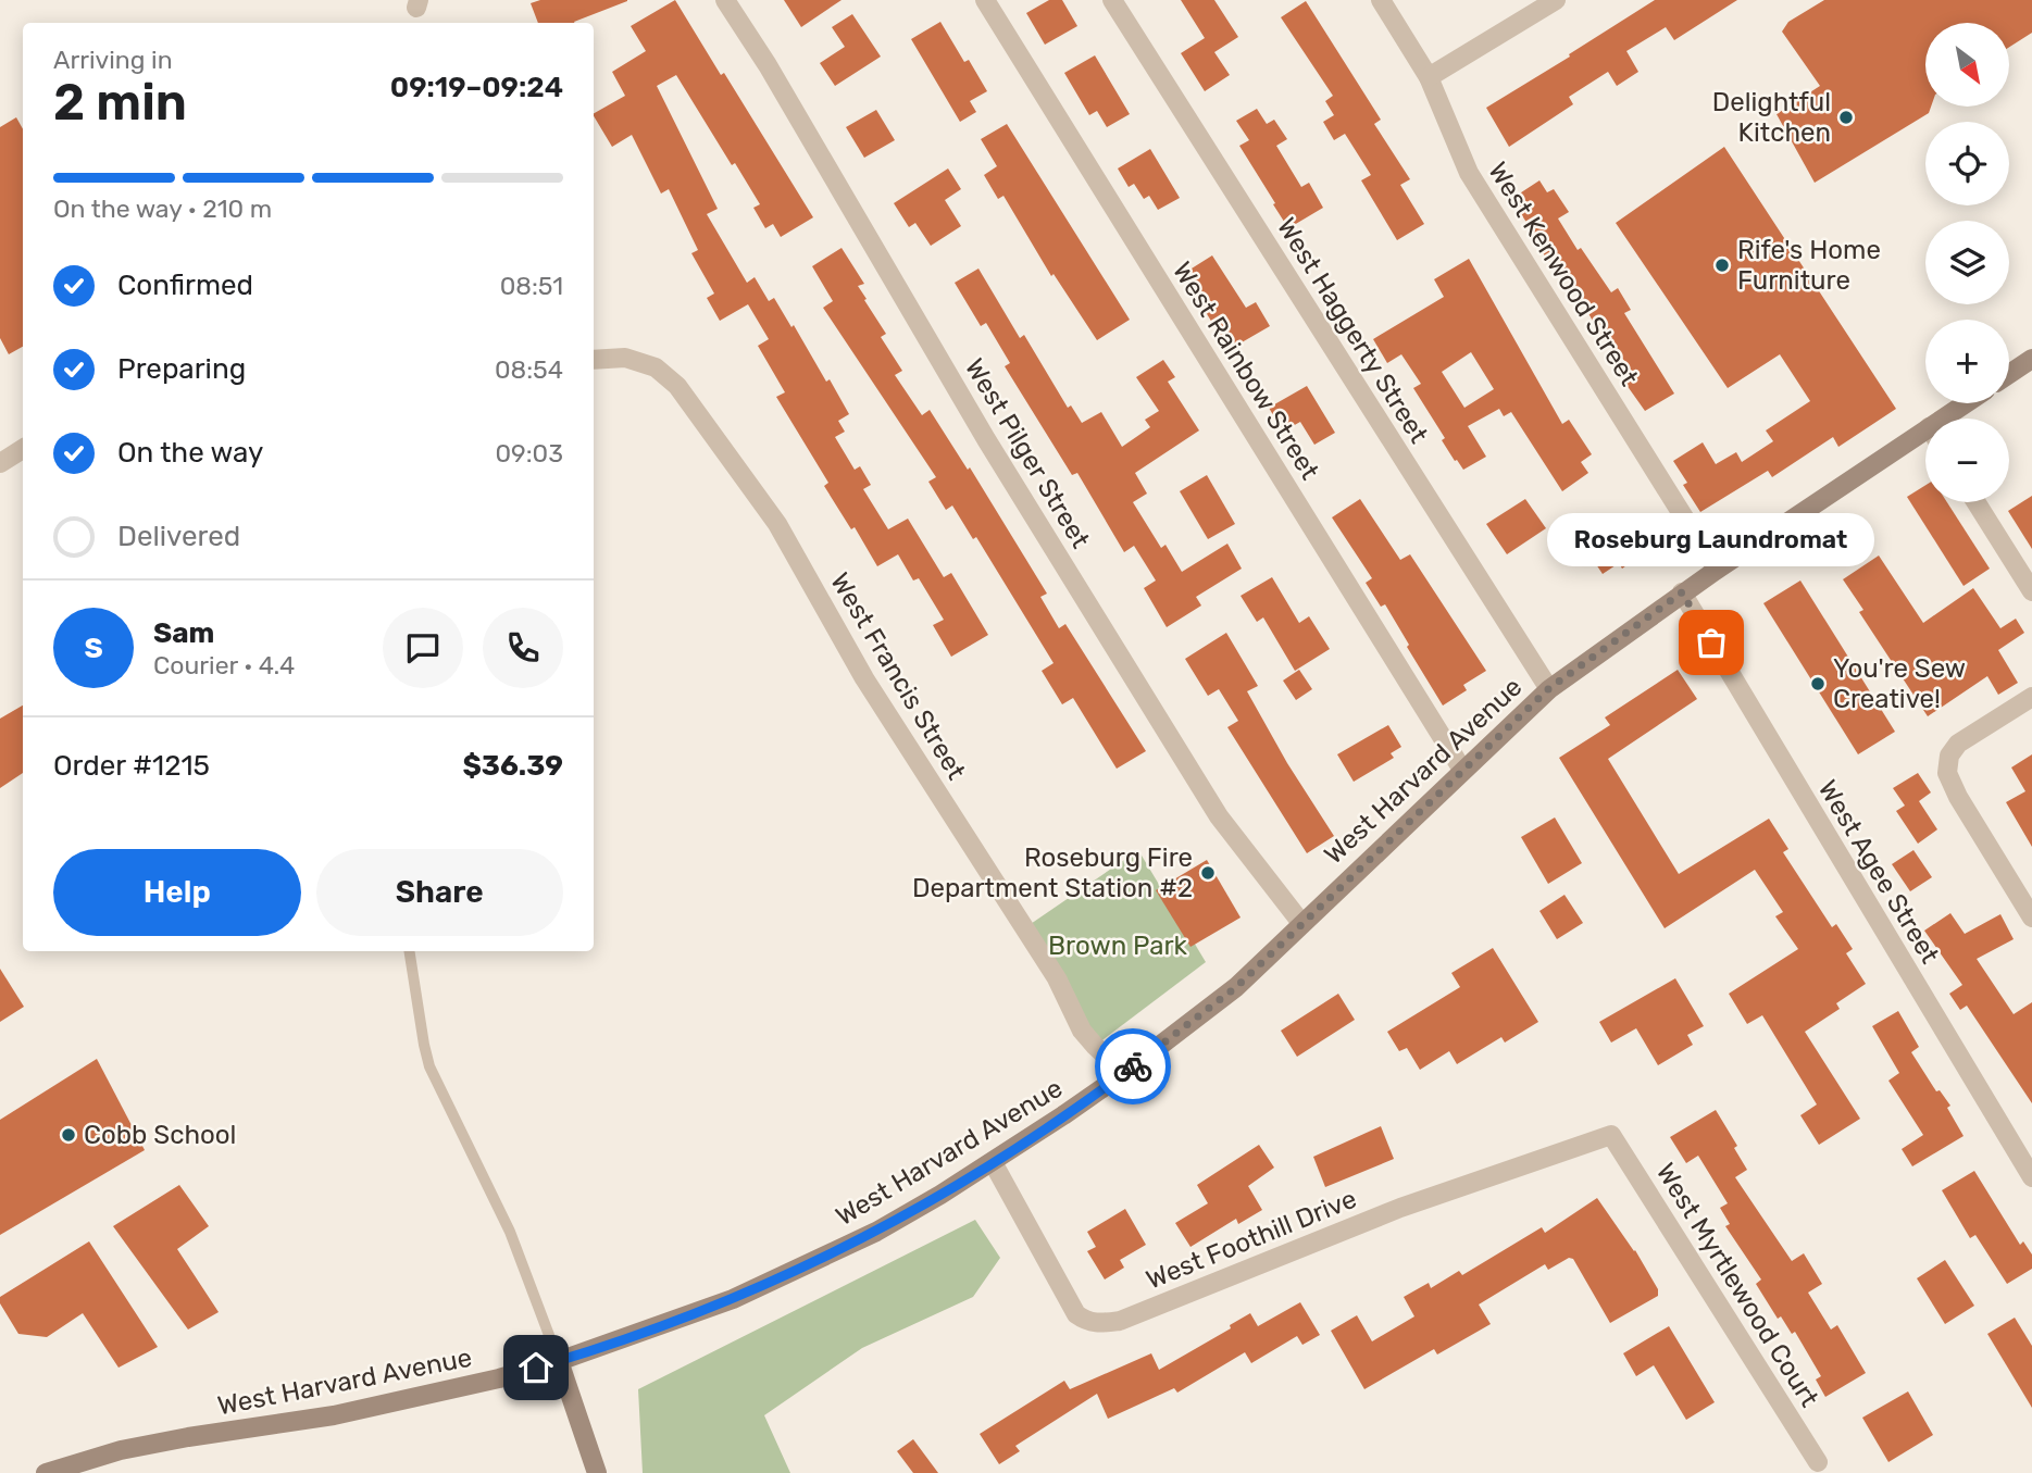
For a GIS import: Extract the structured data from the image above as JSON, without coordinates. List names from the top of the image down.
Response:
{
  "streets": {
    "main road": ["West Harvard Avenue"],
    "street": [
      "West Kenwood Street",
      "West Haggerty Street",
      "West Rainbow Street",
      "West Pilger Street",
      "West Francis Street",
      "West Agee Street",
      "West Foothill Drive",
      "West Myrtlewood Court"
    ]
  },
  "crossings": [
    ["West Kenwood Street", "West Harvard Avenue"],
    ["West Haggerty Street", "West Harvard Avenue"],
    ["West Rainbow Street", "West Harvard Avenue"],
    ["West Pilger Street", "West Harvard Avenue"],
    ["West Francis Street", "West Harvard Avenue"],
    ["West Harvard Avenue", "West Agee Street"],
    ["West Harvard Avenue", "West Foothill Drive"],
    ["West Foothill Drive", "West Myrtlewood Court"]
  ],
  "parks": ["Brown Park"],
  "places": [
    "Delightful Kitchen",
    "Rife's Home Furniture",
    "Roseburg Laundromat",
    "You're Sew Creative!",
    "Roseburg Fire Department Station #2",
    "Cobb School"
  ],
  "north": "bottom right",
  "page": {
    "map_buttons": ["+", "−"],
    "heading": ["2 min", "Arriving in", "09:19–09:24"],
    "panel": [
      "Sam",
      "Courier · 4.4",
      "Order #1215",
      "$36.39"
    ],
    "bar": "On the way · 210 m",
    "list": [
      ["Confirmed", "08:51"],
      ["Preparing", "08:54"],
      ["On the way", "09:03"],
      "Delivered"
    ],
    "bubble": "Roseburg Laundromat",
    "round": "S",
    "buttons": ["Help", "Share"]
  }
}
